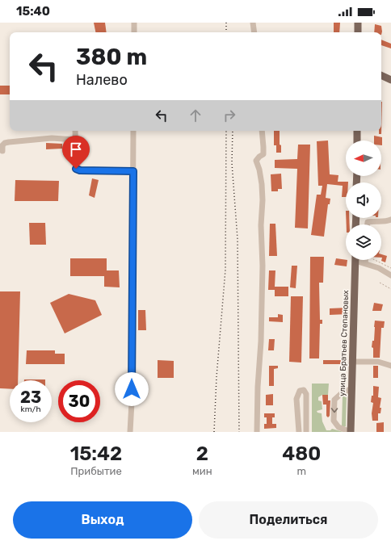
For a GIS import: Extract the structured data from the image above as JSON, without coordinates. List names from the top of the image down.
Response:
{
  "streets": {
    "main road": ["улица Братьев Степановых"]
  },
  "north": "left",
  "page": {
    "status": "15:40",
    "turn": ["380 m", "Налево"],
    "speed": "23 km/h",
    "limit": "30",
    "eta": [
      "15:42",
      "Прибытие",
      "2",
      "мин",
      "480",
      "m"
    ],
    "buttons": ["Выход", "Поделиться"]
  }
}
